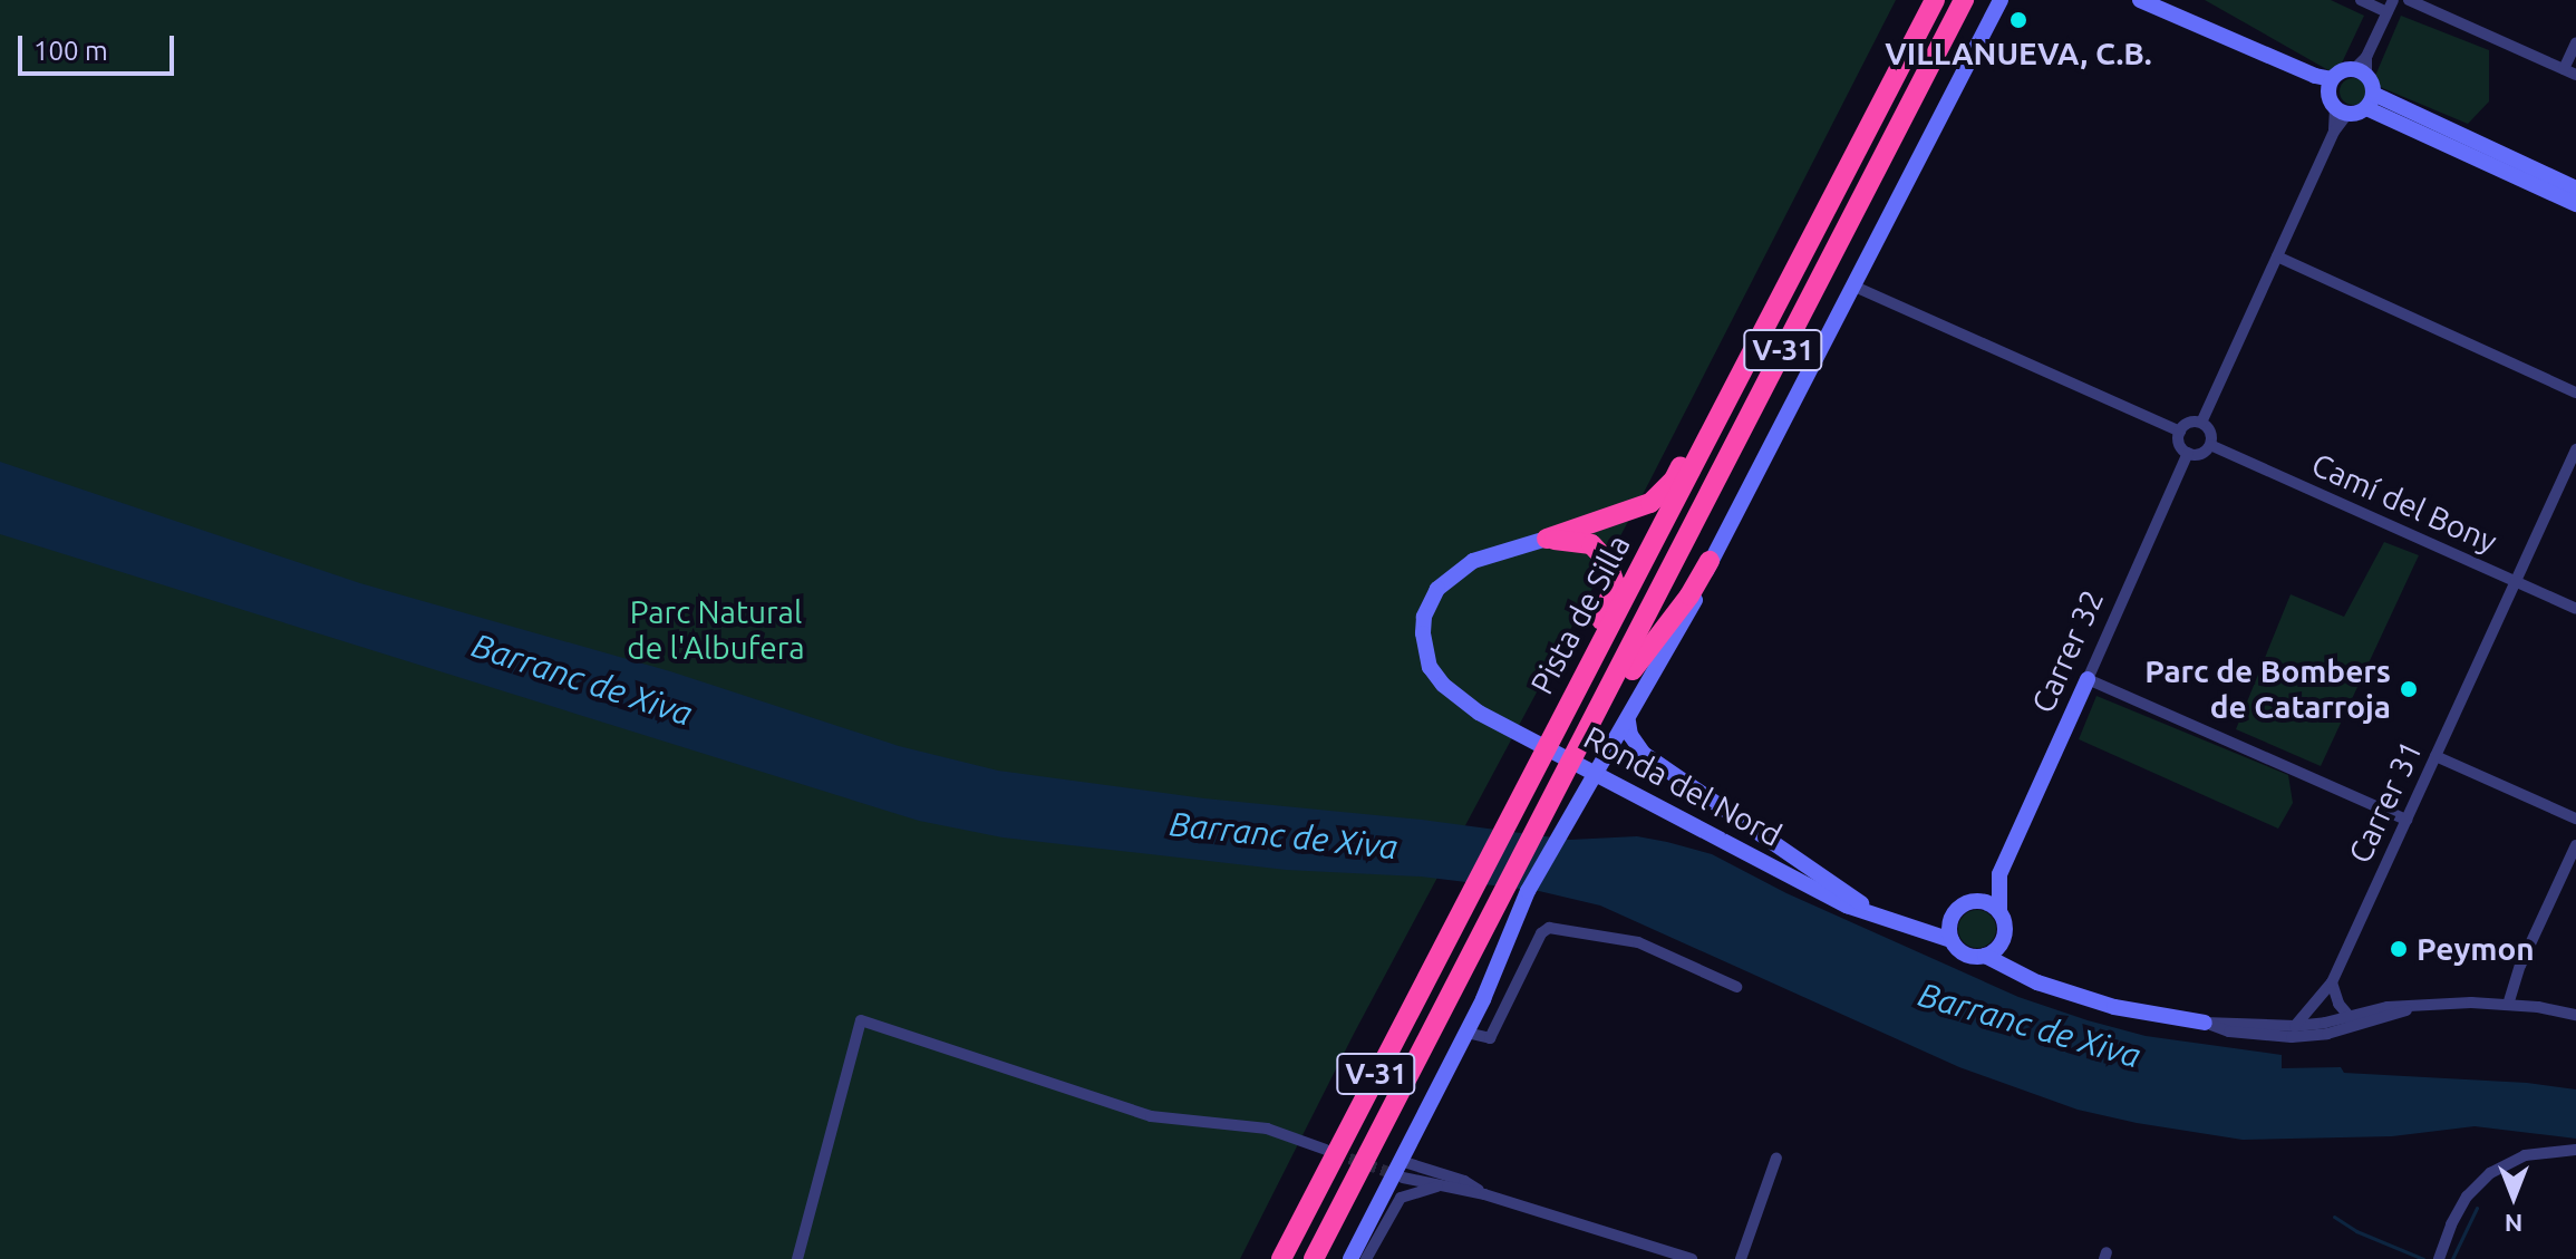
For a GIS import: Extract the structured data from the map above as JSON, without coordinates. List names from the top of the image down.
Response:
{
  "streets": {
    "highway": ["V-31", "Pista de Silla"],
    "street": [
      "Camí del Bony",
      "Carrer 32",
      "Ronda del Nord",
      "Carrer 31"
    ]
  },
  "crossings": [
    ["Camí del Bony", "Carrer 32"],
    ["Camí del Bony", "Carrer 31"],
    ["Carrer 32", "Ronda del Nord"]
  ],
  "water": ["Barranc de Xiva"],
  "parks": ["Parc Natural de l'Albufera"],
  "places": ["VILLANUEVA, C.B.", "Parc de Bombers de Catarroja", "Peymon"],
  "scale_bar": "100 m",
  "north": "bottom"
}
